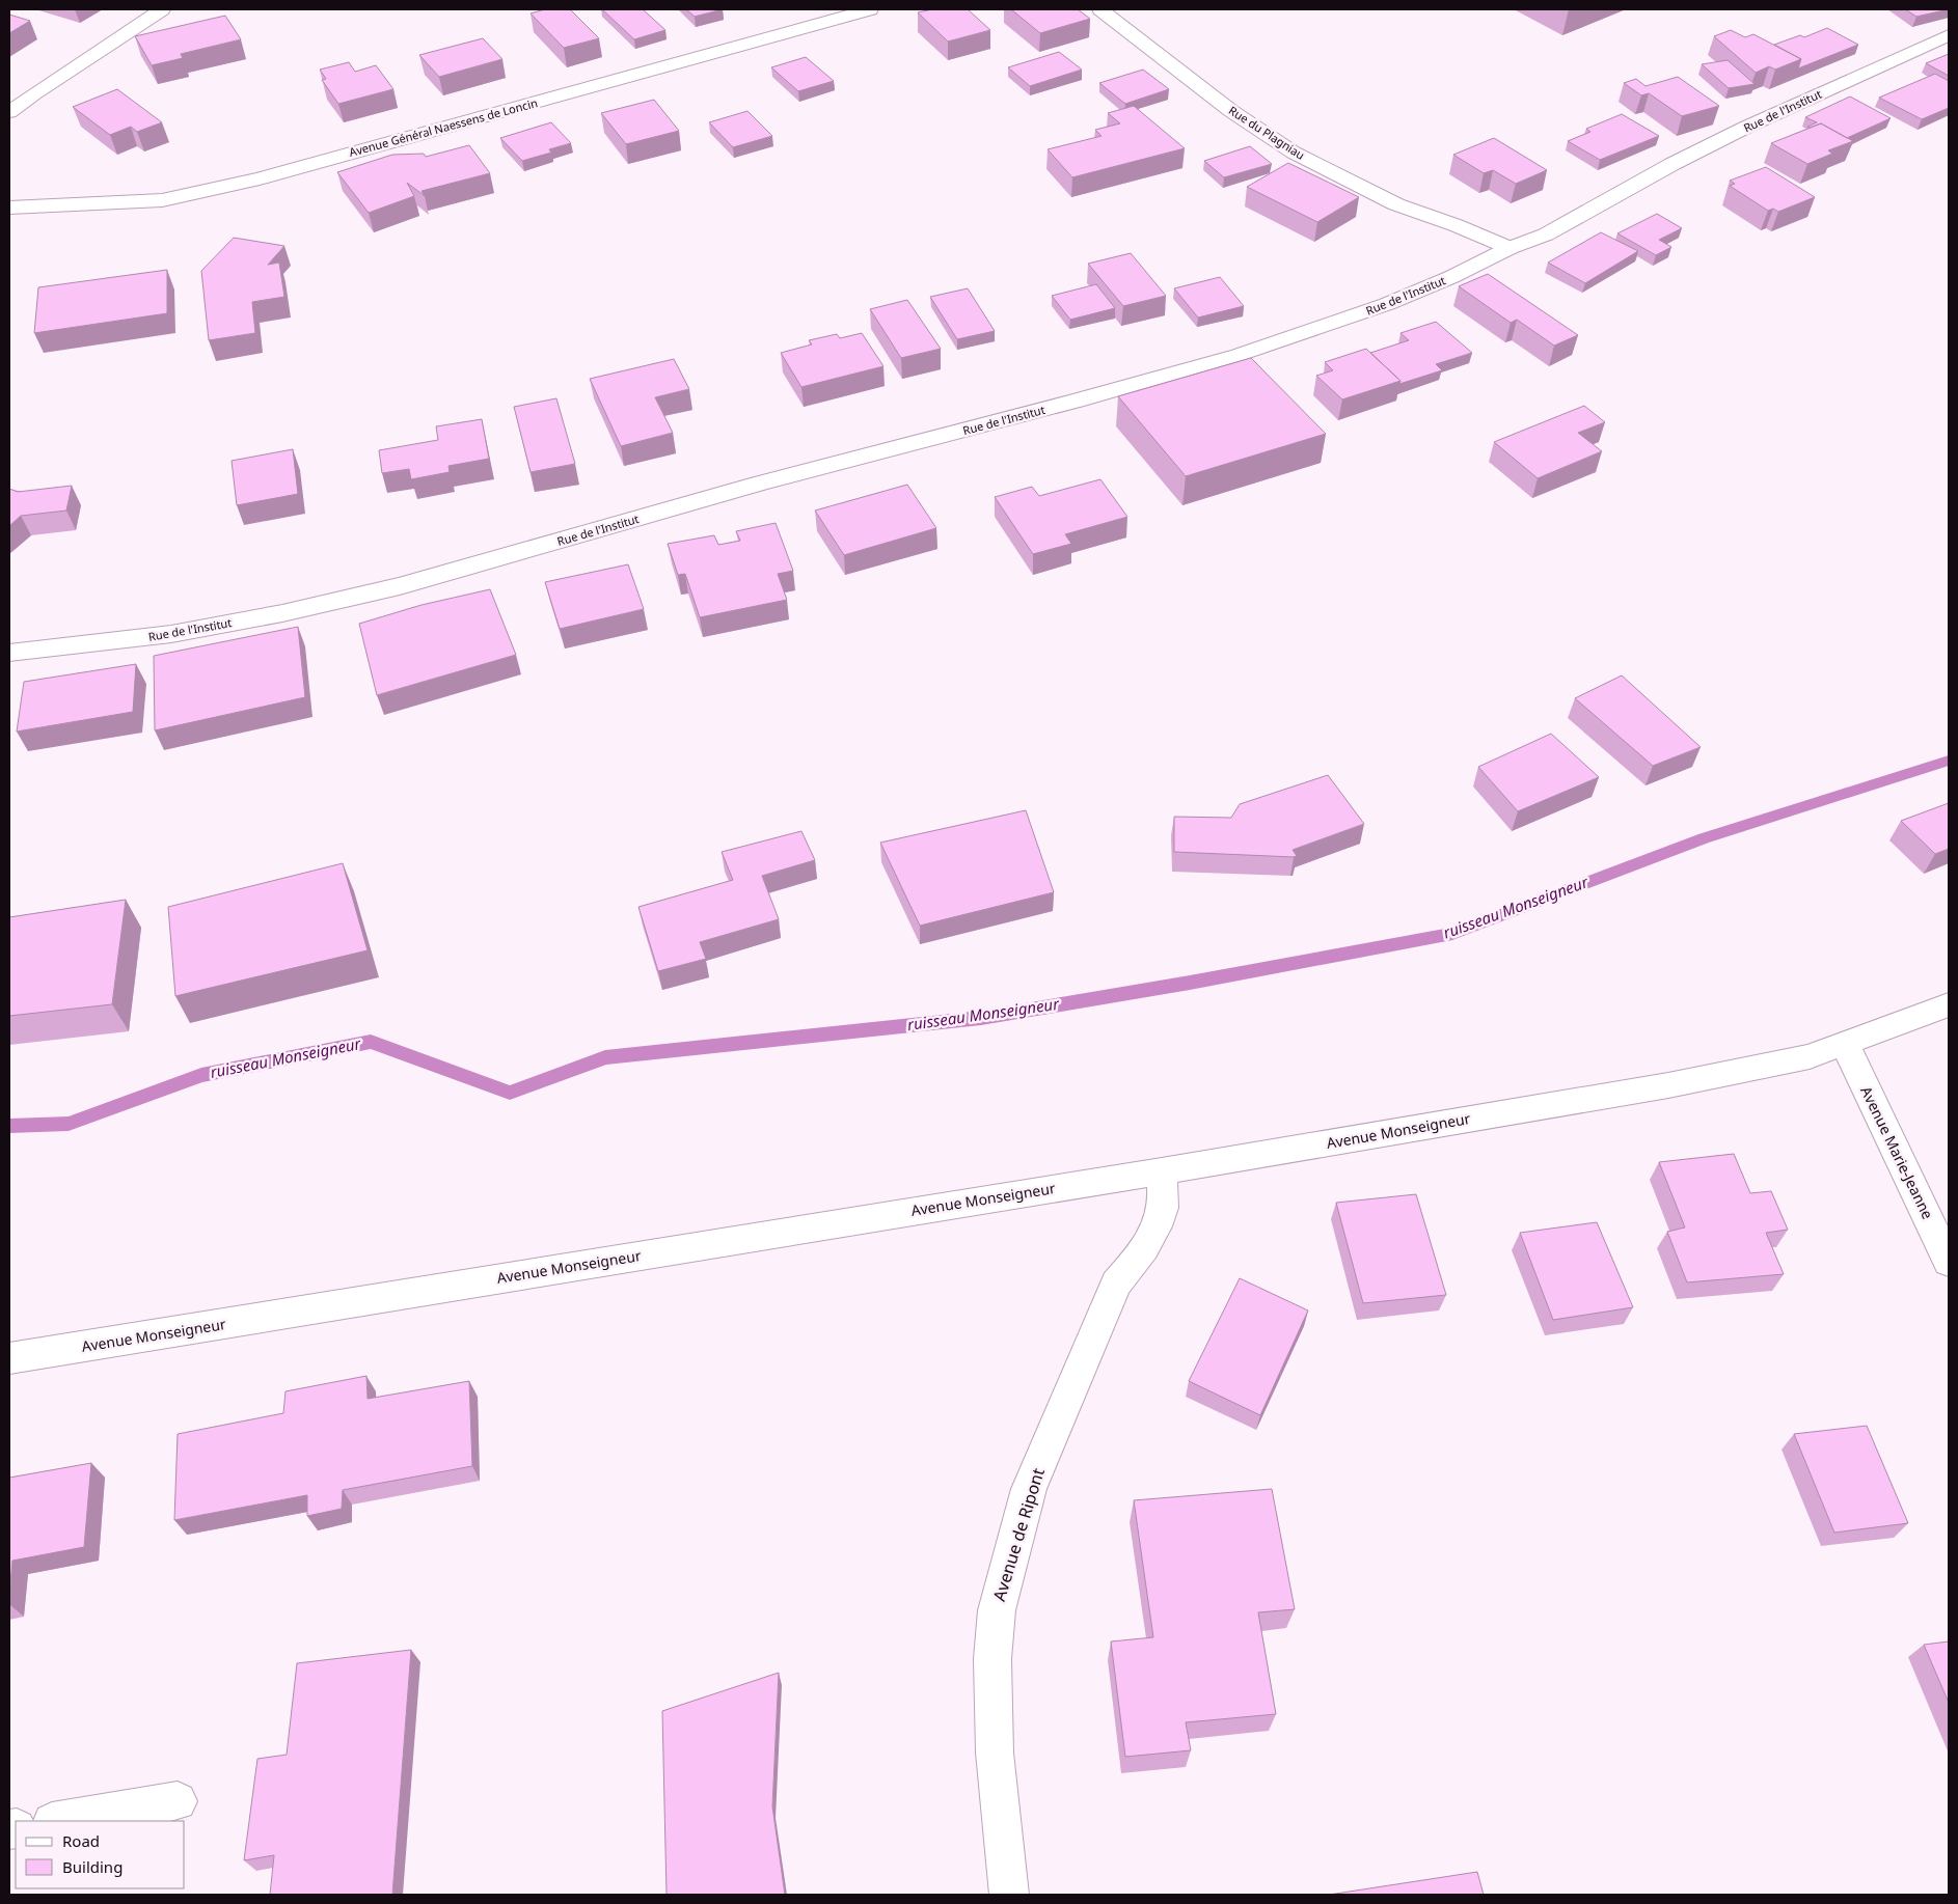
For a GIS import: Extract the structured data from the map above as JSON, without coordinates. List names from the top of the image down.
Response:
{
  "streets": {
    "street": [
      "Rue de l'Institut",
      "Avenue Général Naessens de Loncin",
      "Rue du Plagniau",
      "Avenue Monseigneur",
      "Avenue Marie-Jeanne",
      "Avenue de Ripont"
    ]
  },
  "crossings": [
    ["Rue de l'Institut", "Rue du Plagniau"],
    ["Avenue Monseigneur", "Avenue Marie-Jeanne"],
    ["Avenue Monseigneur", "Avenue de Ripont"]
  ],
  "water": ["ruisseau Monseigneur"],
  "legend": ["Road", "Building"]
}
